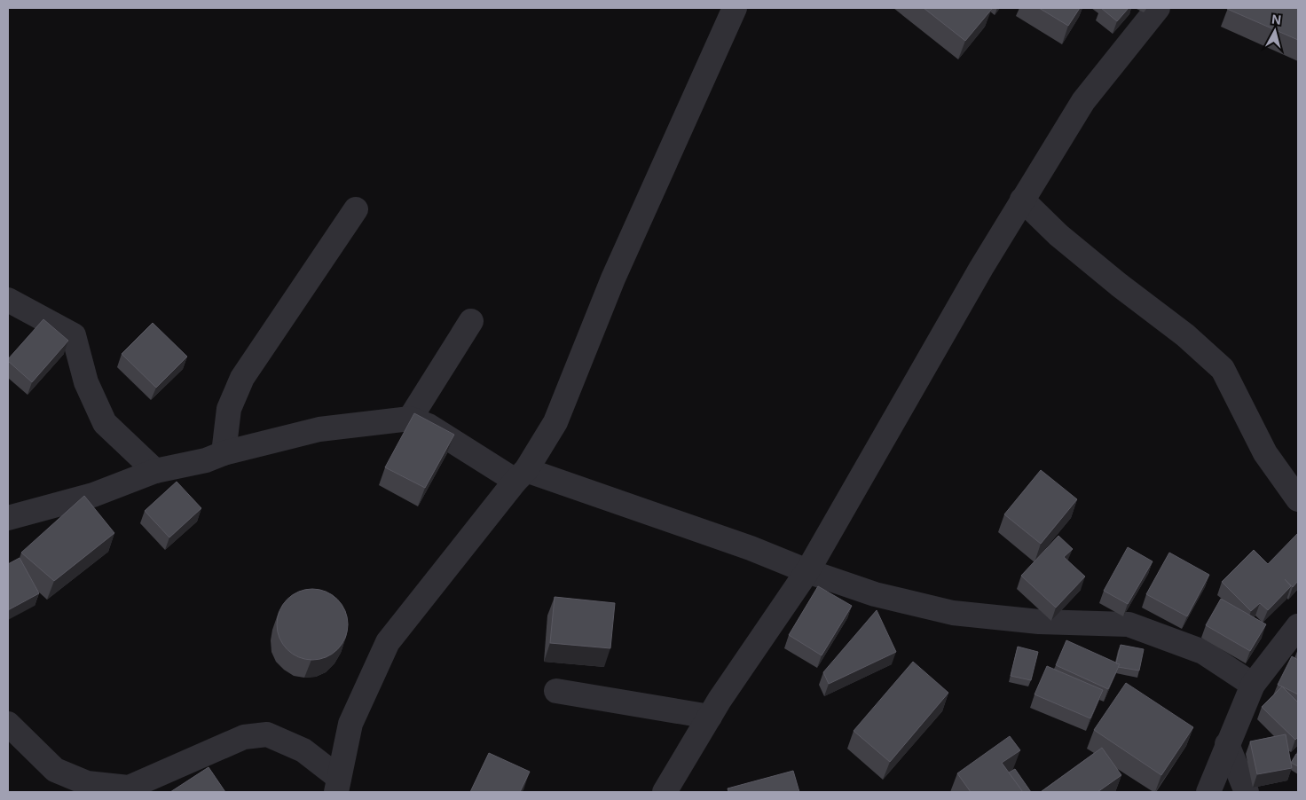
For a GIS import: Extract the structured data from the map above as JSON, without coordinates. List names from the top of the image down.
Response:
{
  "north": "top"
}
